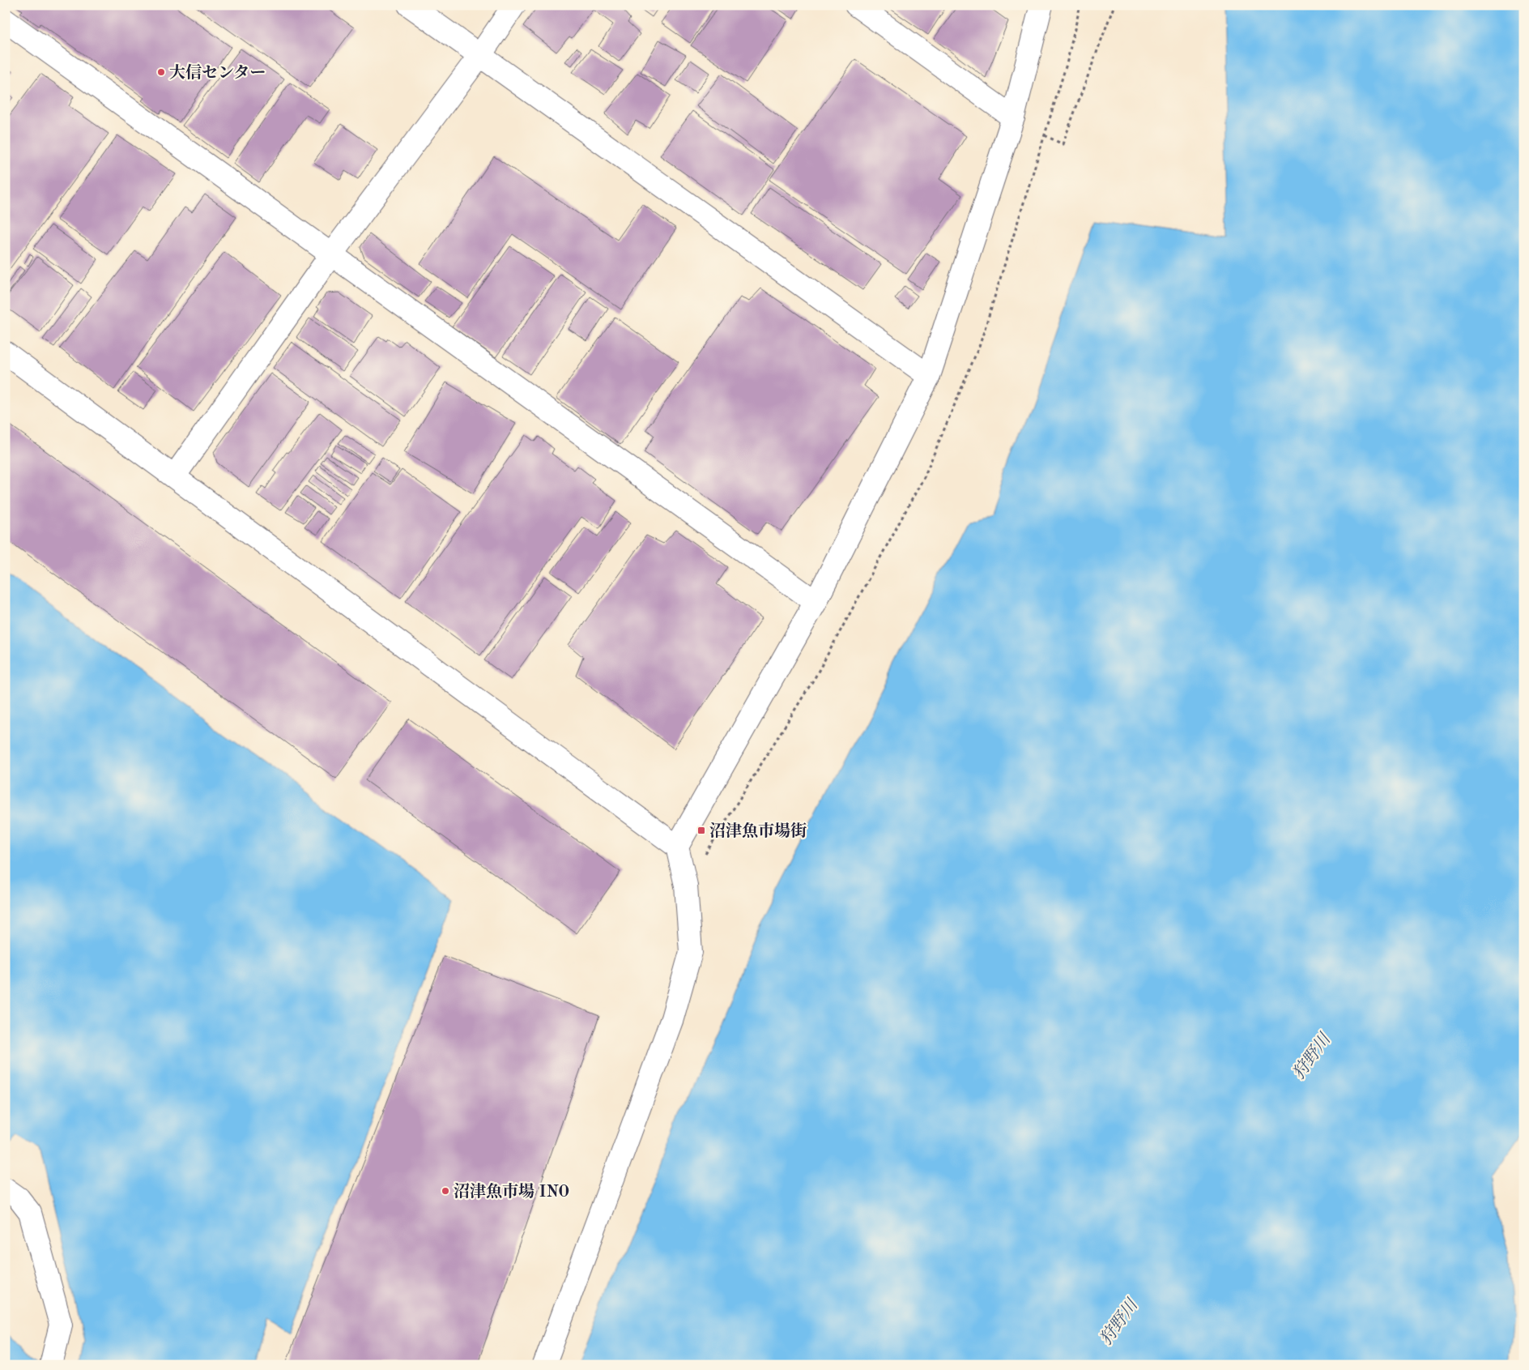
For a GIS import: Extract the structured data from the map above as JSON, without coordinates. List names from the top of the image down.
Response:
{
  "water": ["狩野川"],
  "places": {
    "other": ["大信センター", "沼津魚市場 INO"],
    "transit": ["沼津魚市場街"]
  }
}
